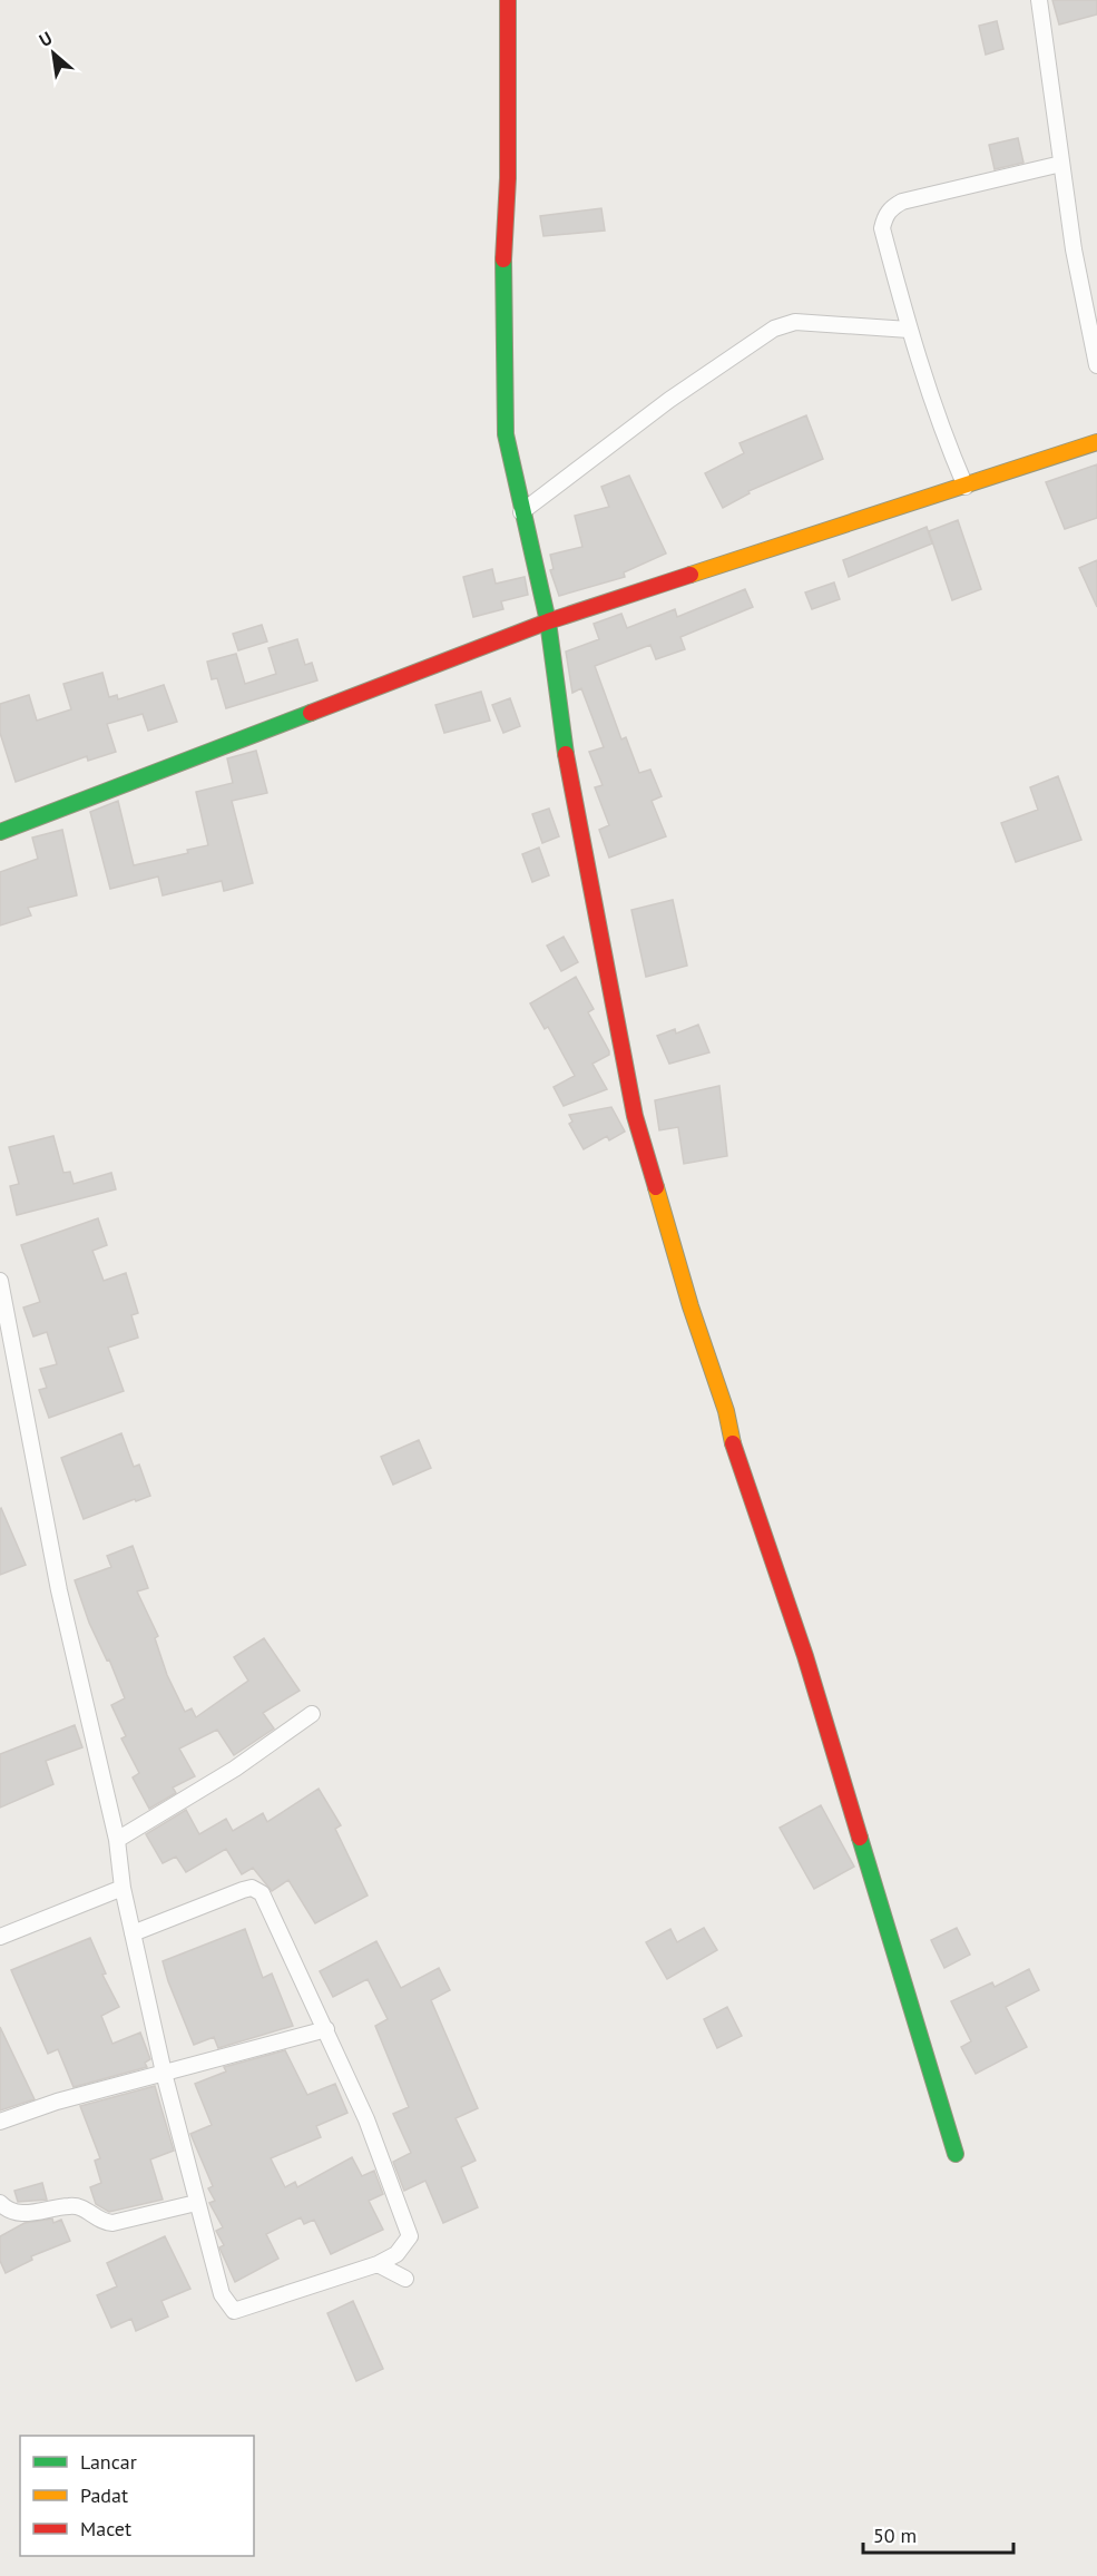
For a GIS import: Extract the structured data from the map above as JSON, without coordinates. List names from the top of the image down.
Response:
{
  "legend": ["Lancar", "Padat", "Macet"],
  "scale_bar": "50 m",
  "north": "top left"
}
